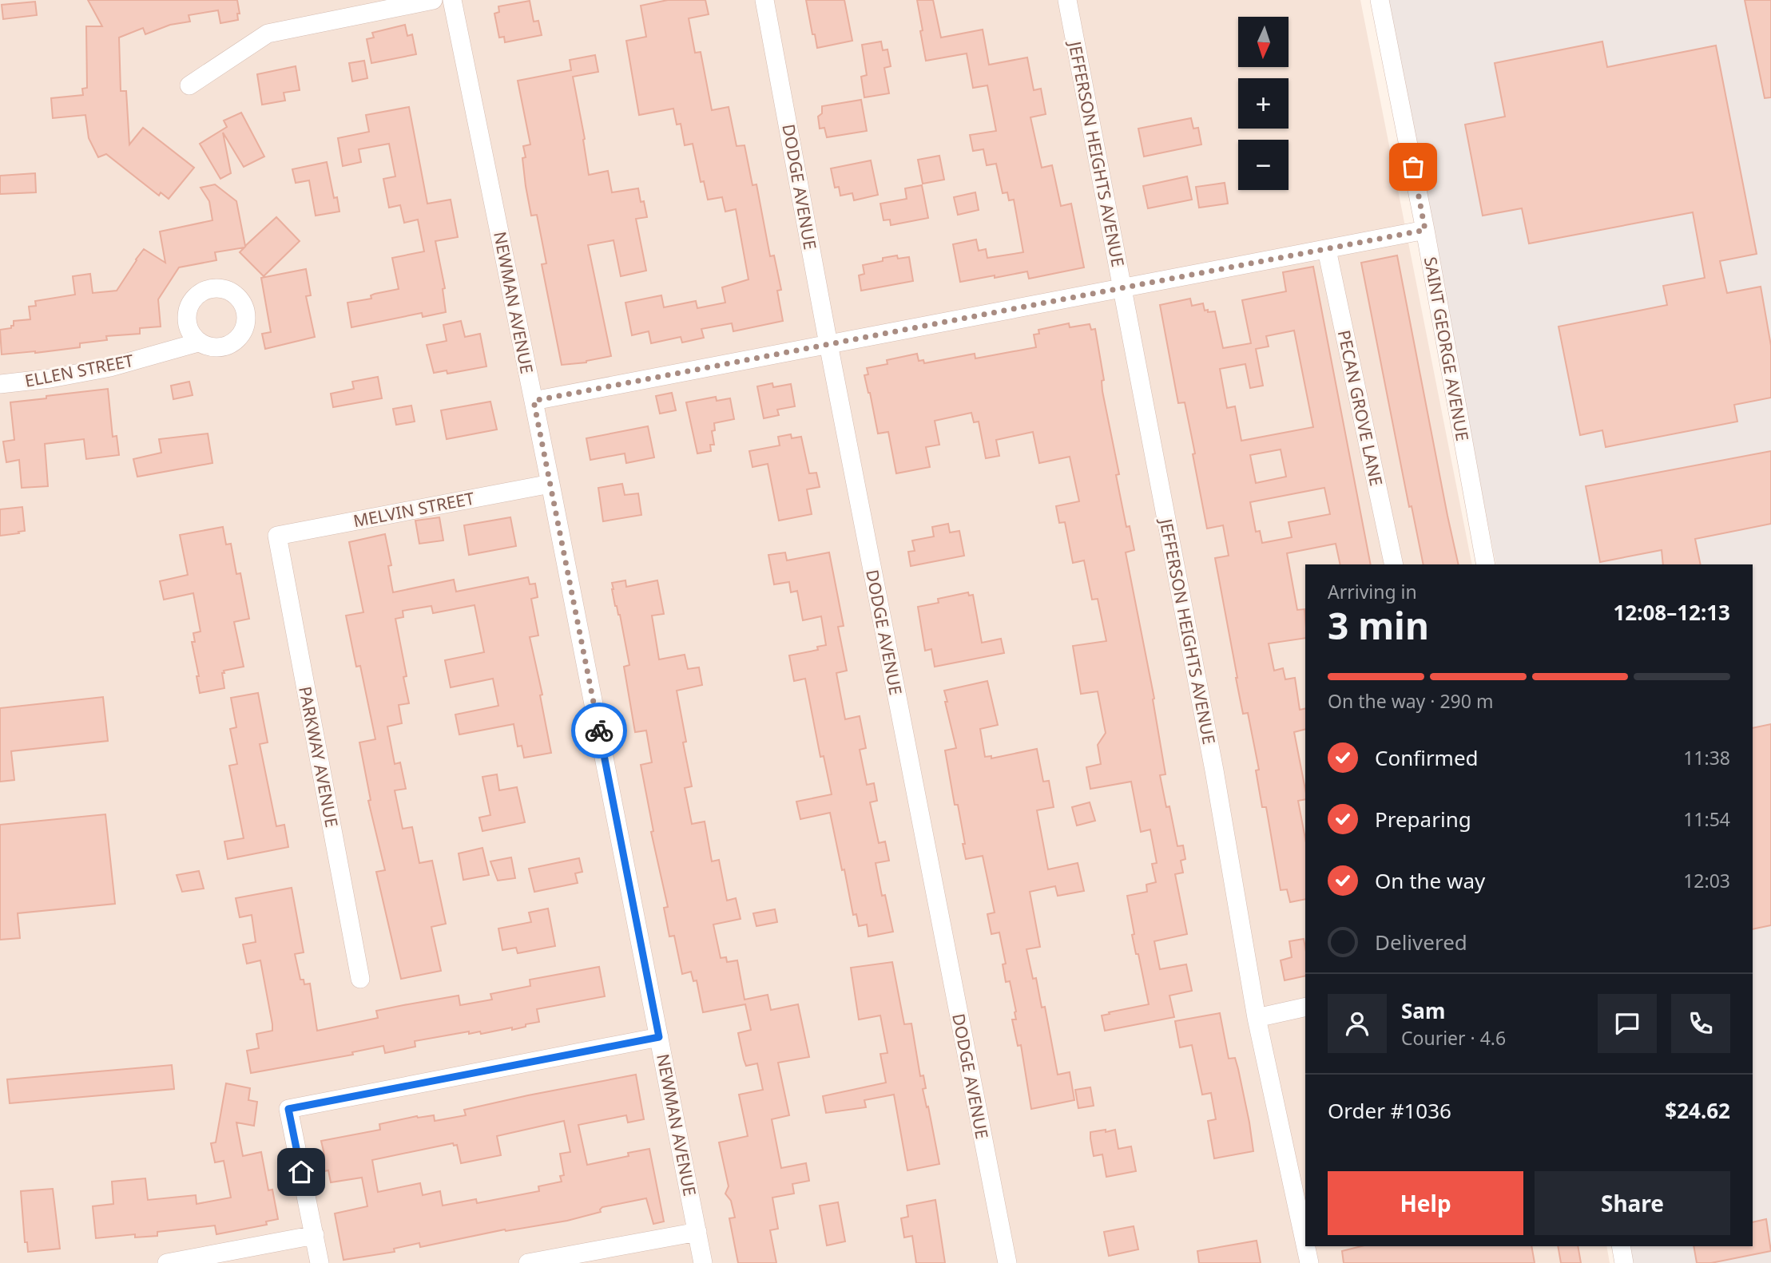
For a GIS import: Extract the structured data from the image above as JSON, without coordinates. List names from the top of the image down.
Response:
{
  "streets": {
    "street": [
      "JEFFERSON HEIGHTS AVENUE",
      "DODGE AVENUE",
      "NEWMAN AVENUE",
      "SAINT GEORGE AVENUE",
      "ELLEN STREET",
      "PECAN GROVE LANE",
      "MELVIN STREET",
      "PARKWAY AVENUE"
    ]
  },
  "crossings": [
    ["NEWMAN AVENUE", "MELVIN STREET"],
    ["MELVIN STREET", "PARKWAY AVENUE"]
  ],
  "north": "bottom",
  "page": {
    "map_buttons": ["+", "−"],
    "heading": ["3 min", "Arriving in", "12:08–12:13"],
    "panel": [
      "Sam",
      "Courier · 4.6",
      "Order #1036",
      "$24.62"
    ],
    "bar": "On the way · 290 m",
    "list": [
      ["Confirmed", "11:38"],
      ["Preparing", "11:54"],
      ["On the way", "12:03"],
      "Delivered"
    ],
    "buttons": ["Help", "Share"]
  }
}
